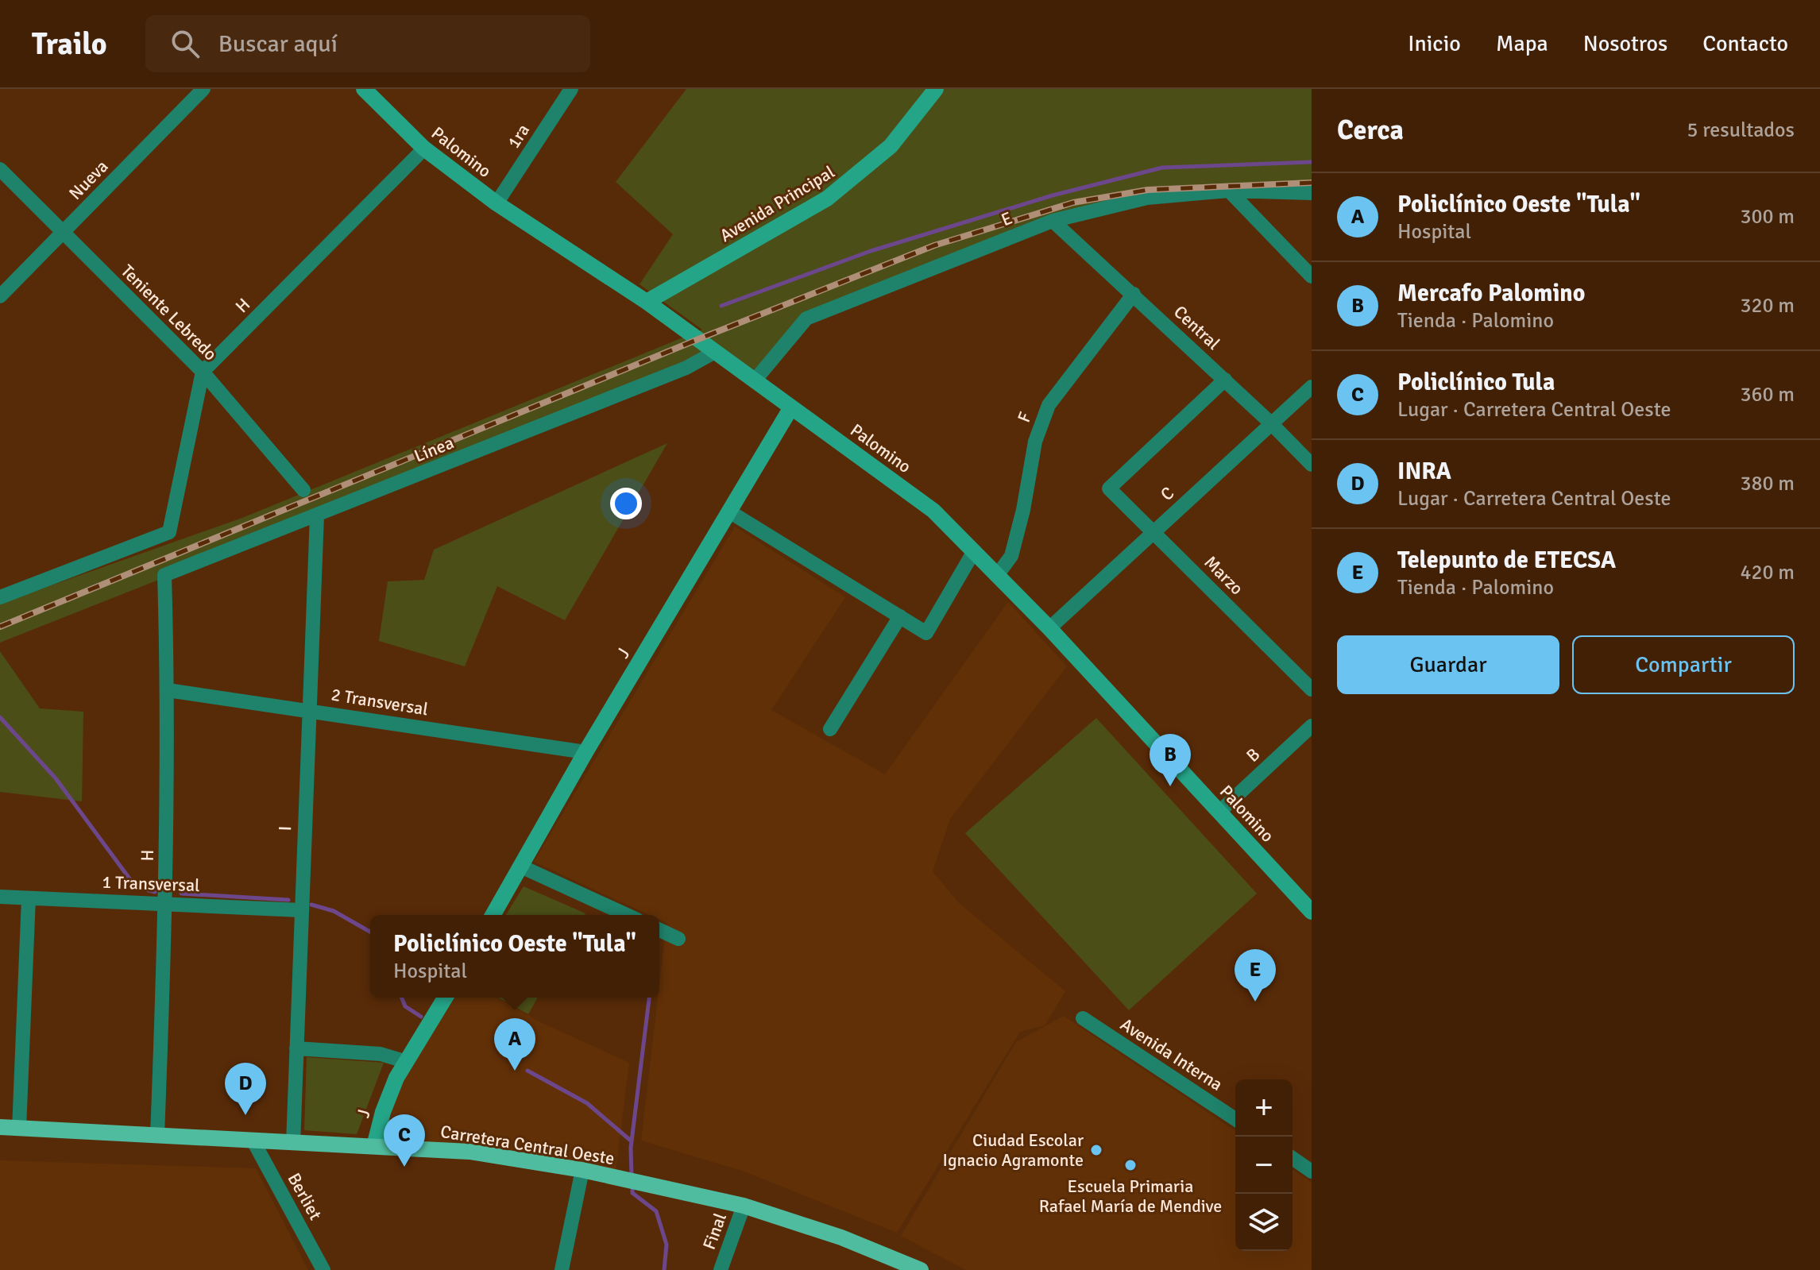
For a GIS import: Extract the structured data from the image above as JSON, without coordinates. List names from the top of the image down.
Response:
{
  "streets": {
    "main road": [
      "Palomino",
      "Avenida Principal",
      "J",
      "Carretera Central Oeste"
    ],
    "street": [
      "1ra",
      "Nueva",
      "E",
      "H",
      "Teniente Lebredo",
      "Central",
      "F",
      "Línea",
      "C",
      "Marzo",
      "2 Transversal",
      "B",
      "I",
      "1 Transversal",
      "Avenida Interna",
      "Berliet",
      "Final"
    ]
  },
  "crossings": [
    ["1ra", "Palomino"],
    ["Palomino", "Avenida Principal"],
    ["Palomino", "E"],
    ["Palomino", "H"],
    ["Palomino", "F"],
    ["Palomino", "Línea"],
    ["Palomino", "C"],
    ["Palomino", "J"],
    ["Palomino", "B"],
    ["Nueva", "Teniente Lebredo"],
    ["E", "Central"],
    ["H", "Teniente Lebredo"],
    ["H", "Línea"],
    ["H", "2 Transversal"],
    ["H", "1 Transversal"],
    ["H", "Carretera Central Oeste"],
    ["Central", "F"],
    ["Central", "C"],
    ["Central", "Marzo"],
    ["Línea", "I"],
    ["C", "Marzo"],
    ["J", "2 Transversal"],
    ["J", "Carretera Central Oeste"],
    ["2 Transversal", "I"],
    ["I", "1 Transversal"],
    ["I", "Carretera Central Oeste"],
    ["Carretera Central Oeste", "Berliet"],
    ["Carretera Central Oeste", "Final"]
  ],
  "places": ["Ciudad Escolar Ignacio Agramonte", "Escuela Primaria Rafael María de Mendive"],
  "page": {
    "header": "Trailo",
    "search": "Buscar aquí",
    "nav": [
      "Inicio",
      "Mapa",
      "Nosotros",
      "Contacto"
    ],
    "heading": ["Cerca", "5 resultados"],
    "list": [
      {
        "mark": "A",
        "name": "Policlínico Oeste \"Tula\"",
        "note": "Hospital",
        "value": "300 m"
      },
      {
        "mark": "B",
        "name": "Mercafo Palomino",
        "note": "Tienda · Palomino",
        "value": "320 m"
      },
      {
        "mark": "C",
        "name": "Policlínico Tula",
        "note": "Lugar · Carretera Central Oeste",
        "value": "360 m"
      },
      {
        "mark": "D",
        "name": "INRA",
        "note": "Lugar · Carretera Central Oeste",
        "value": "380 m"
      },
      {
        "mark": "E",
        "name": "Telepunto de ETECSA",
        "note": "Tienda · Palomino",
        "value": "420 m"
      }
    ],
    "buttons": ["Guardar", "Compartir"],
    "pins": [
      "B",
      "E",
      "A",
      "D",
      "C"
    ],
    "popup": ["Policlínico Oeste \"Tula\"", "Hospital"],
    "map_buttons": ["+", "−"]
  }
}
